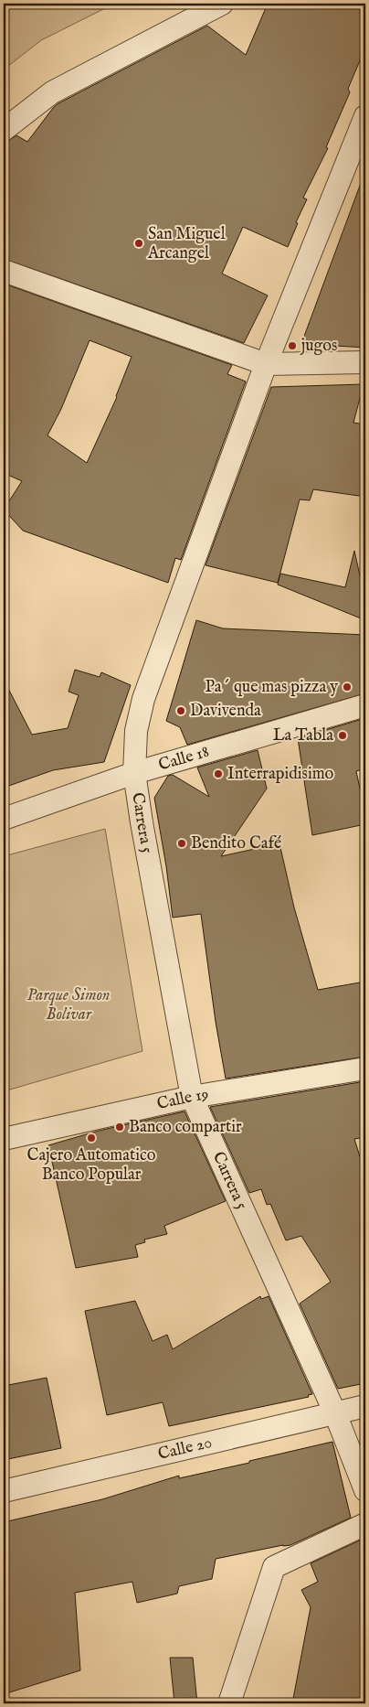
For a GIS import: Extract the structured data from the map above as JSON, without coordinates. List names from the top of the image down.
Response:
{
  "streets": {
    "street": [
      "Calle 18",
      "Carrera 5",
      "Calle 19",
      "Calle 20"
    ]
  },
  "crossings": [
    ["Calle 18", "Carrera 5"],
    ["Carrera 5", "Calle 19"],
    ["Carrera 5", "Calle 20"]
  ],
  "parks": ["Parque Simon Bolivar"],
  "places": [
    "San Miguel Arcangel",
    "jugos",
    "Pa´ que mas pizza y",
    "Davivenda",
    "La Tabla",
    "Interrapidisimo",
    "Bendito Café",
    "Banco compartir",
    "Cajero Automatico Banco Popular"
  ]
}
